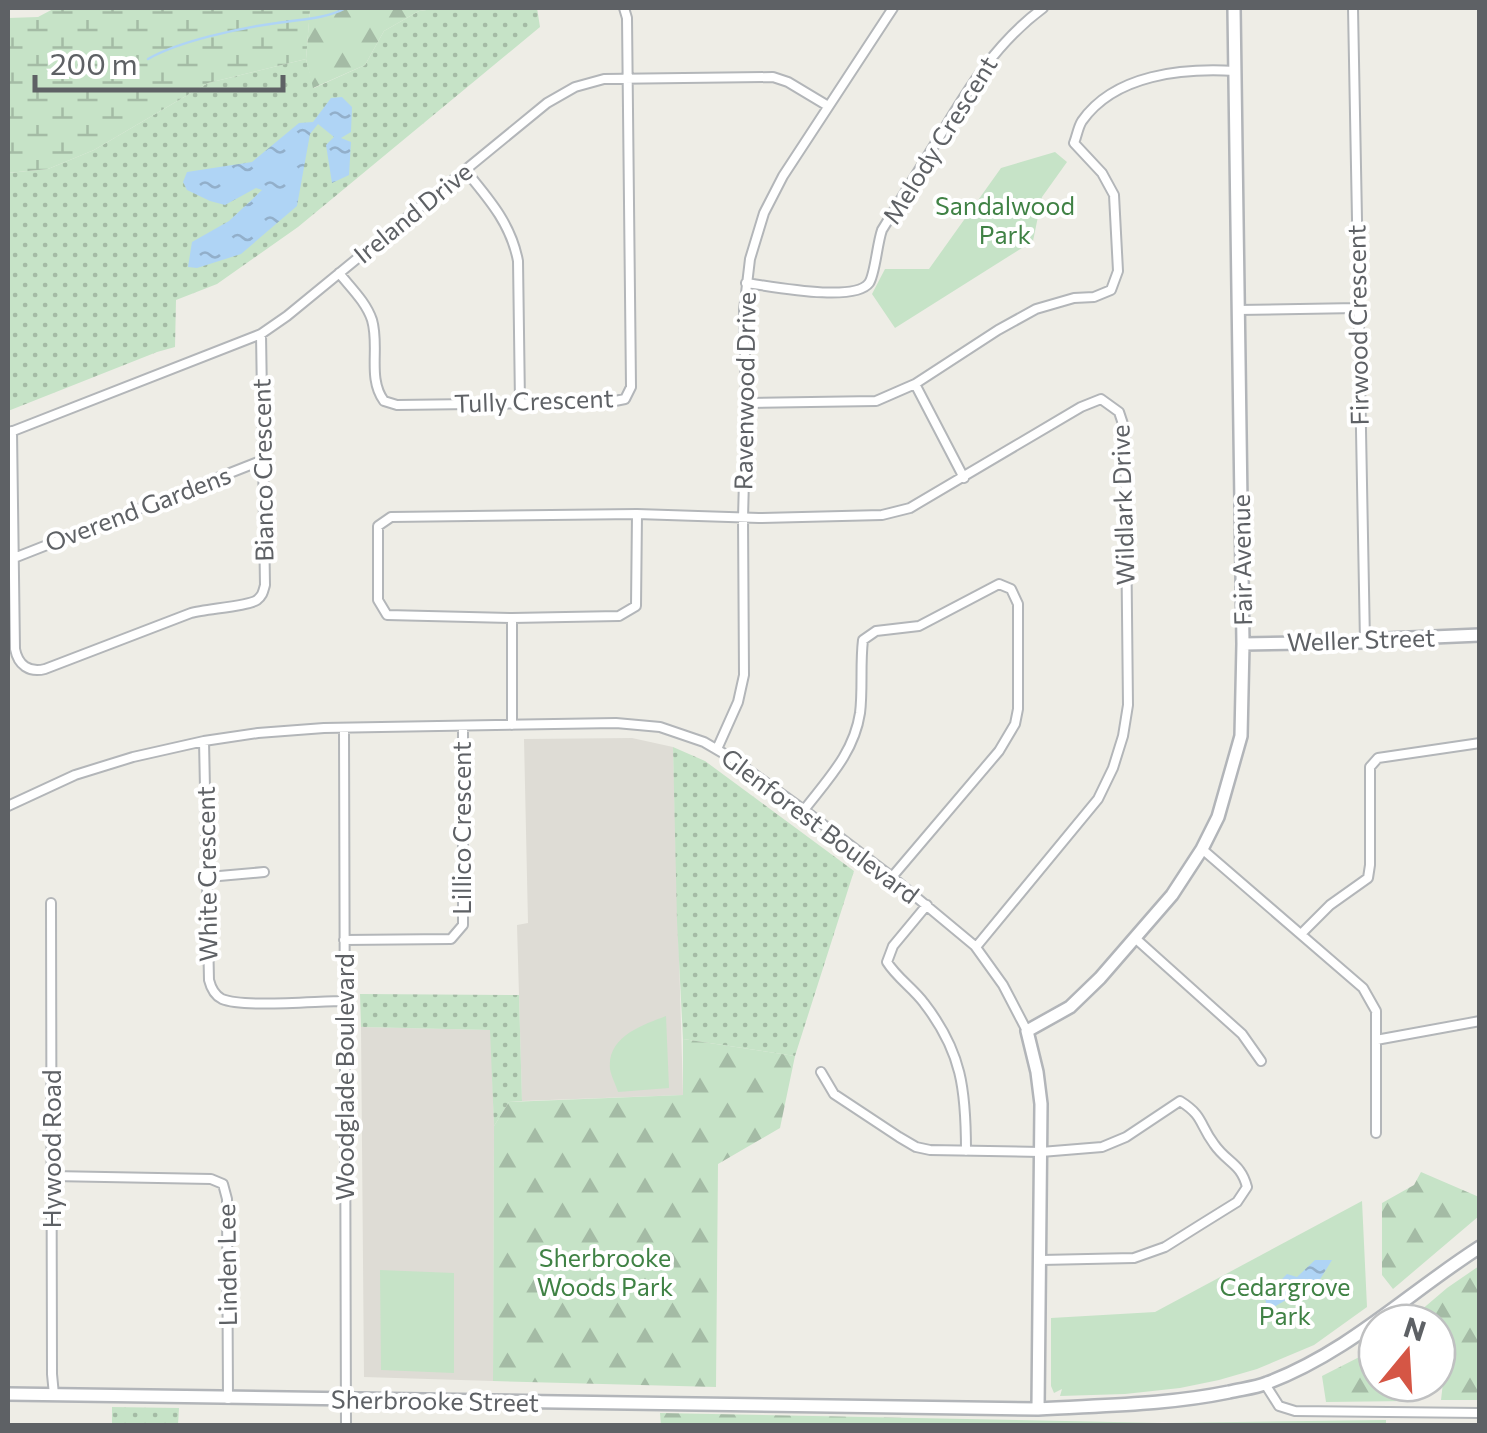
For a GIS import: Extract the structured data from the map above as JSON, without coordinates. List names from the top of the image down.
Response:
{
  "streets": {
    "street": [
      "Melody Crescent",
      "Ireland Drive",
      "Firwood Crescent",
      "Ravenwood Drive",
      "Tully Crescent",
      "Bianco Crescent",
      "Wildlark Drive",
      "Overend Gardens",
      "Fair Avenue",
      "Weller Street",
      "Glenforest Boulevard",
      "Lillico Crescent",
      "White Crescent",
      "Woodglade Boulevard",
      "Hywood Road",
      "Linden Lee",
      "Sherbrooke Street"
    ]
  },
  "crossings": [
    ["Melody Crescent", "Ravenwood Drive"],
    ["Ireland Drive", "Ravenwood Drive"],
    ["Ireland Drive", "Tully Crescent"],
    ["Ireland Drive", "Bianco Crescent"],
    ["Firwood Crescent", "Weller Street"],
    ["Ravenwood Drive", "Wildlark Drive"],
    ["Ravenwood Drive", "Glenforest Boulevard"],
    ["Bianco Crescent", "Overend Gardens"],
    ["Wildlark Drive", "Glenforest Boulevard"],
    ["Fair Avenue", "Weller Street"],
    ["Fair Avenue", "Glenforest Boulevard"],
    ["Glenforest Boulevard", "Lillico Crescent"],
    ["Glenforest Boulevard", "White Crescent"],
    ["Glenforest Boulevard", "Woodglade Boulevard"],
    ["Glenforest Boulevard", "Sherbrooke Street"],
    ["Lillico Crescent", "Woodglade Boulevard"],
    ["White Crescent", "Woodglade Boulevard"],
    ["Woodglade Boulevard", "Sherbrooke Street"],
    ["Hywood Road", "Linden Lee"],
    ["Hywood Road", "Sherbrooke Street"],
    ["Linden Lee", "Sherbrooke Street"]
  ],
  "parks": ["Sandalwood Park", "Sherbrooke Woods Park", "Cedargrove Park"],
  "scale_bar": "200 m",
  "north": "top"
}
